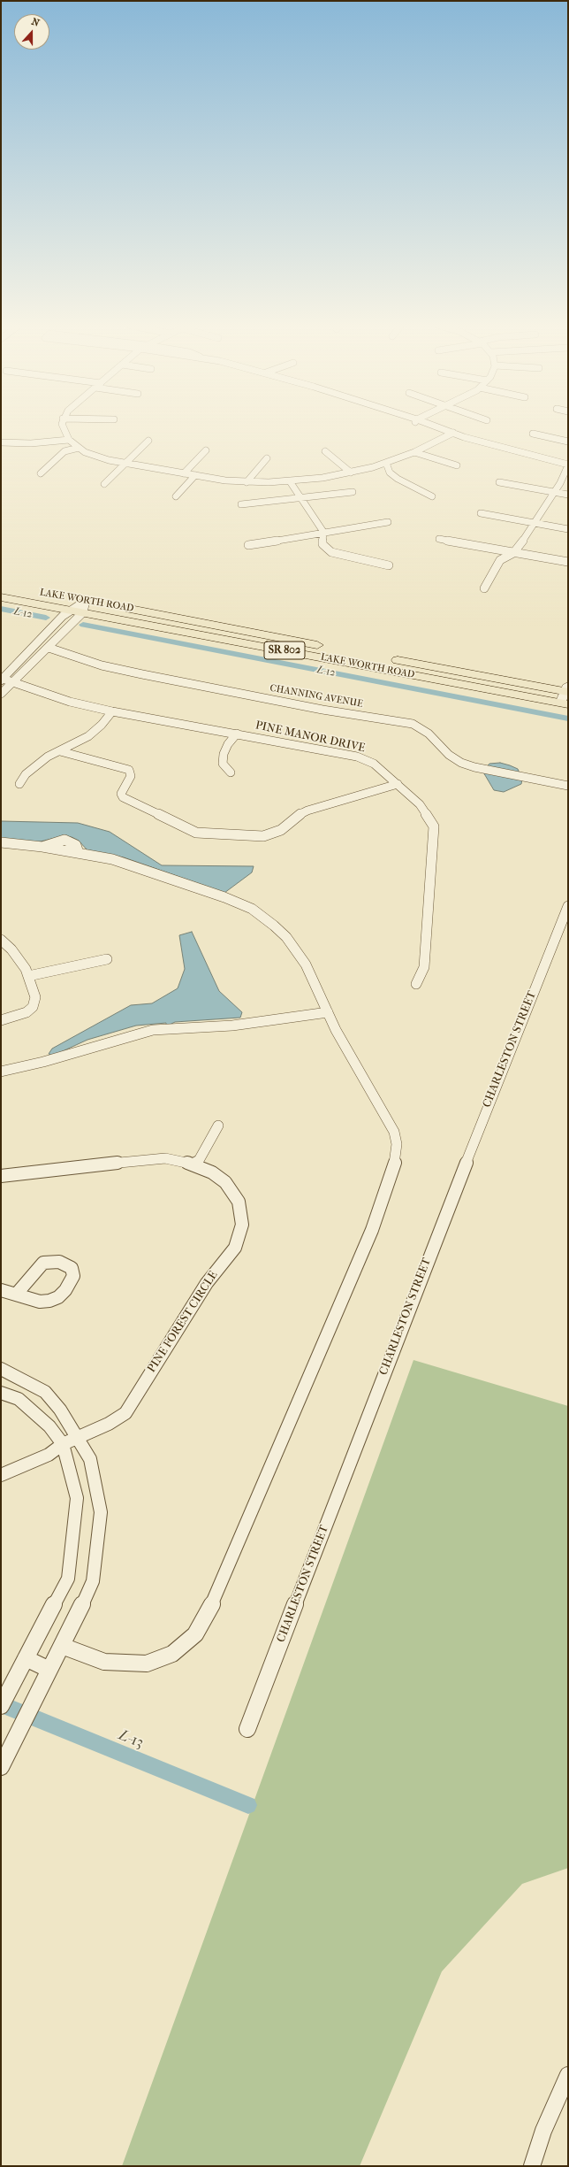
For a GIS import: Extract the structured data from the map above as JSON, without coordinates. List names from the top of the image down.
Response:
{
  "streets": {
    "main road": ["LAKE WORTH ROAD", "SR 802"],
    "street": [
      "CHANNING AVENUE",
      "PINE MANOR DRIVE",
      "CHARLESTON STREET",
      "PINE FOREST CIRCLE"
    ]
  },
  "water": ["L-12", "L-13"],
  "north": "top"
}
